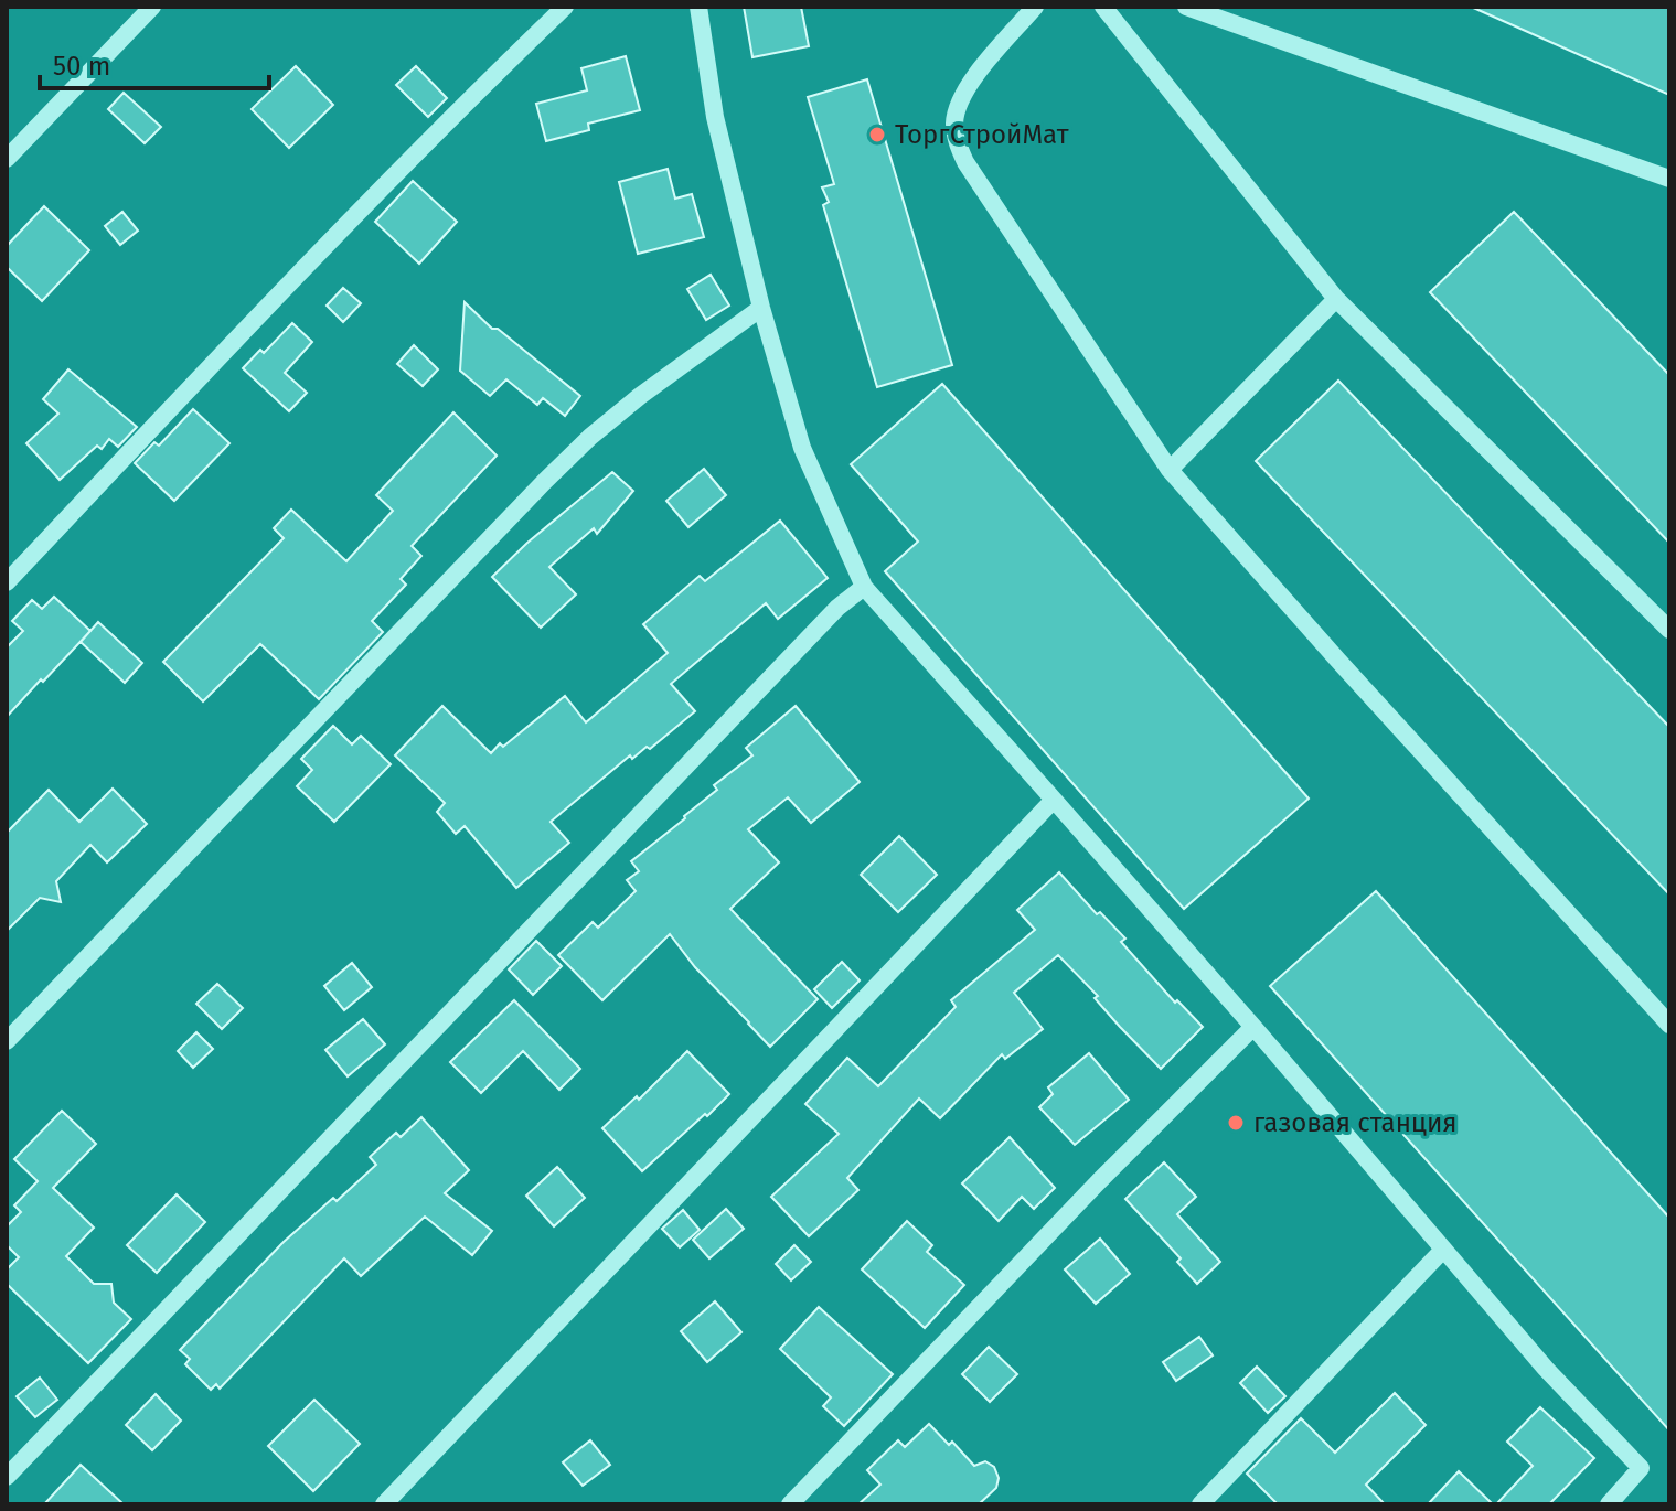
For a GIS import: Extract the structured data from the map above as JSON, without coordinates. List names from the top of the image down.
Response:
{
  "places": ["ТоргСтройМат", "газовая станция"],
  "scale_bar": "50 m"
}
